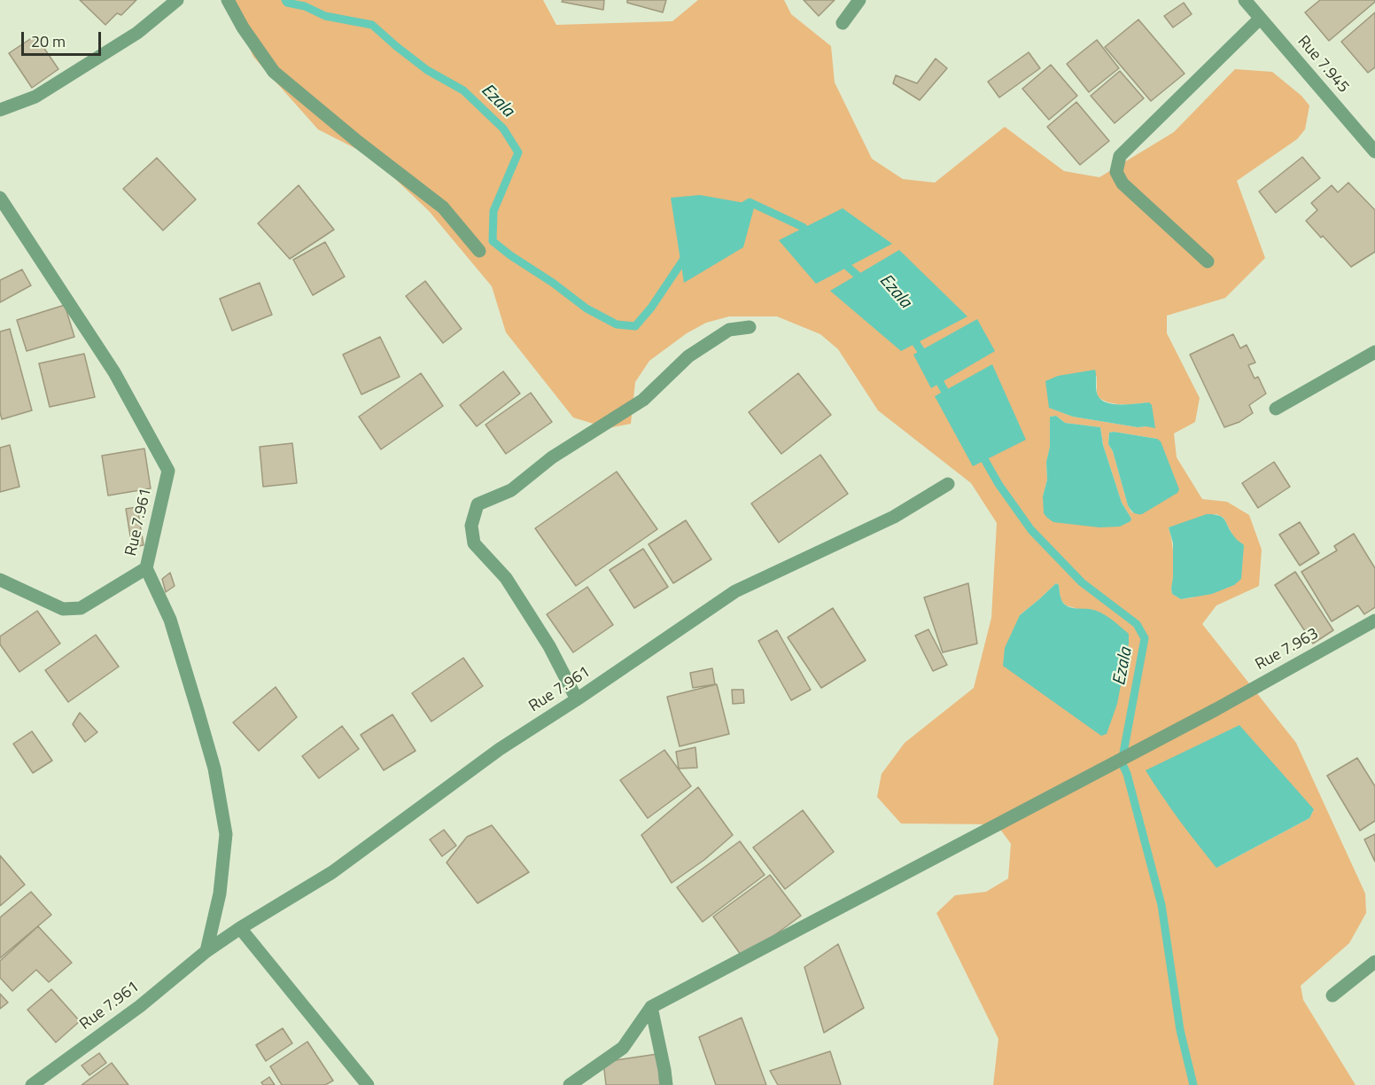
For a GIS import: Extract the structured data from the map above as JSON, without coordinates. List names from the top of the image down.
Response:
{
  "streets": {
    "street": ["Rue 7.945", "Rue 7.961", "Rue 7.963"]
  },
  "water": ["Ezala"],
  "scale_bar": "20 m"
}
